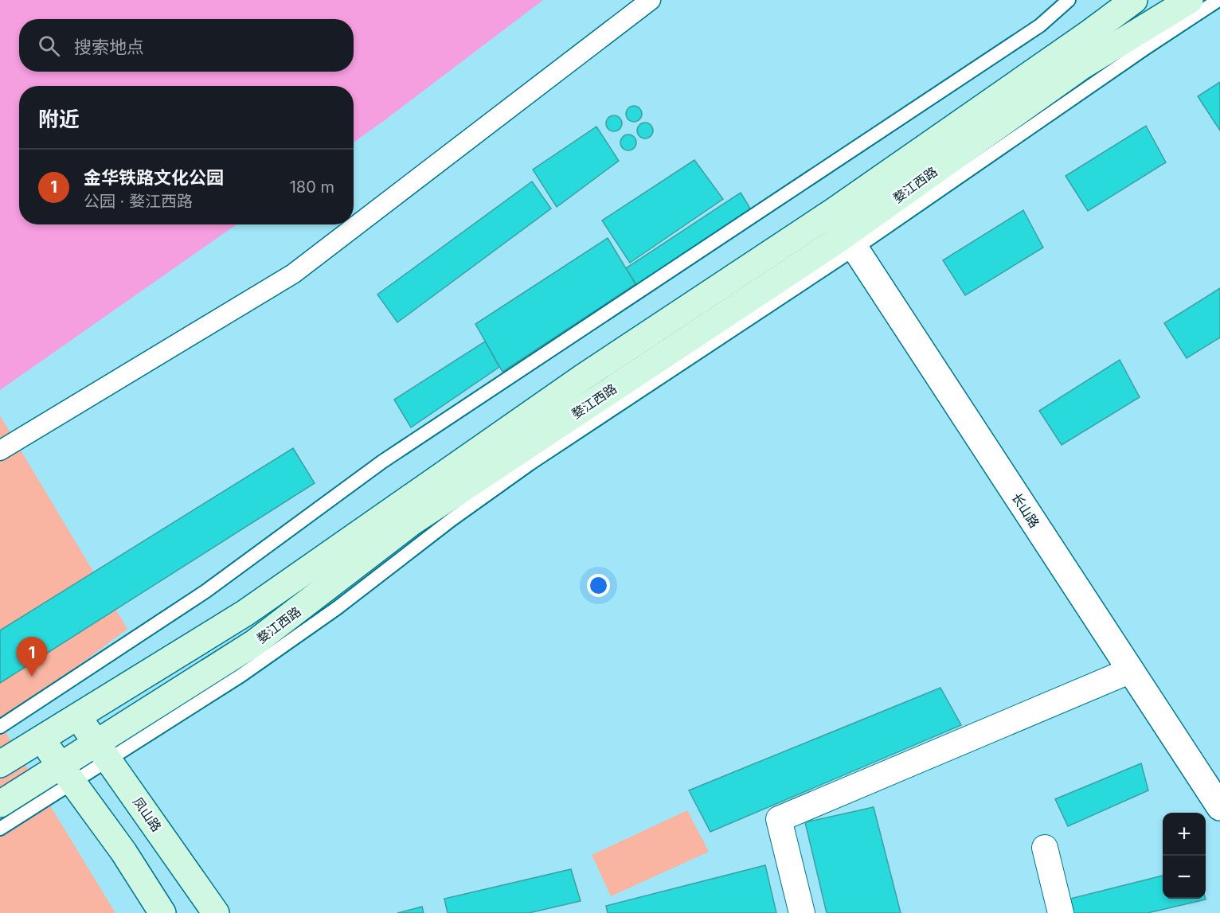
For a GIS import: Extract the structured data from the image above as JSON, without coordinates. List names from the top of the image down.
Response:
{
  "streets": {
    "main road": ["婺江西路", "凤山路"],
    "street": ["长山路"]
  },
  "crossings": [
    ["婺江西路", "长山路"],
    ["婺江西路", "凤山路"]
  ],
  "page": {
    "search": "搜索地点",
    "heading": "附近",
    "list": [
      {
        "mark": "1",
        "name": "金华铁路文化公园",
        "note": "公园 · 婺江西路",
        "value": "180 m"
      }
    ],
    "pins": "1",
    "map_buttons": ["+", "−"]
  }
}
